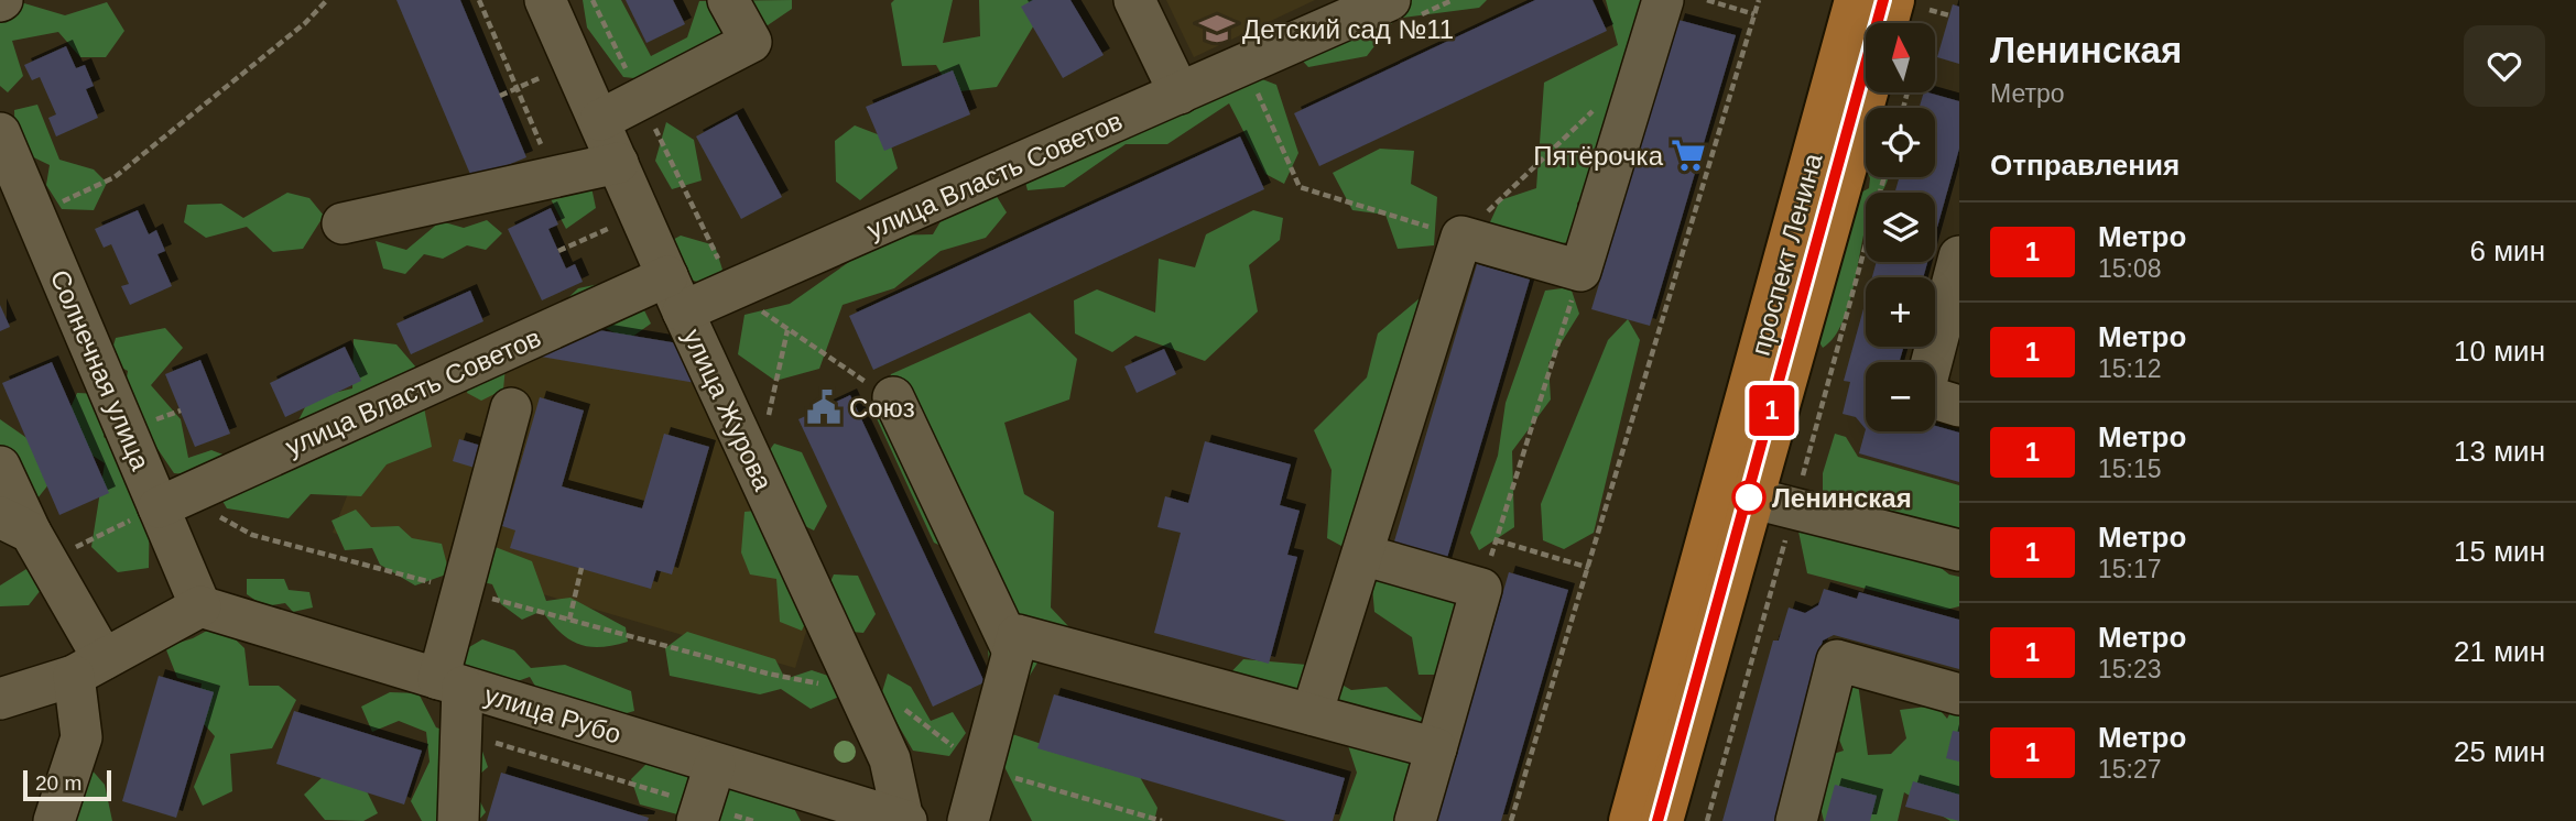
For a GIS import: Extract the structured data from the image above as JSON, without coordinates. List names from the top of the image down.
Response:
{
  "streets": {
    "main road": ["проспект Ленина"],
    "street": [
      "улица Власть Советов",
      "Солнечная улица",
      "улица Журова",
      "улица Рубо"
    ]
  },
  "crossings": [
    ["улица Власть Советов", "Солнечная улица"],
    ["улица Власть Советов", "улица Журова"],
    ["Солнечная улица", "улица Рубо"],
    ["улица Журова", "улица Рубо"]
  ],
  "places": {
    "school or university": ["Детский сад №11"],
    "supermarket": ["Пятёрочка"],
    "public building": ["Союз"],
    "other": ["Ленинская"]
  },
  "lines": ["metro line 1"],
  "scale_bar": "20 m",
  "north": "top",
  "page": {
    "on_map": "1",
    "heading": [
      ["Ленинская", "Метро"],
      "Отправления"
    ],
    "map_buttons": ["+", "−"],
    "list": [
      {
        "mark": "1",
        "name": "Метро",
        "note": "15:08",
        "value": "6 мин"
      },
      {
        "mark": "1",
        "name": "Метро",
        "note": "15:12",
        "value": "10 мин"
      },
      {
        "mark": "1",
        "name": "Метро",
        "note": "15:15",
        "value": "13 мин"
      },
      {
        "mark": "1",
        "name": "Метро",
        "note": "15:17",
        "value": "15 мин"
      },
      {
        "mark": "1",
        "name": "Метро",
        "note": "15:23",
        "value": "21 мин"
      },
      {
        "mark": "1",
        "name": "Метро",
        "note": "15:27",
        "value": "25 мин"
      }
    ],
    "scale": "20 m"
  }
}
